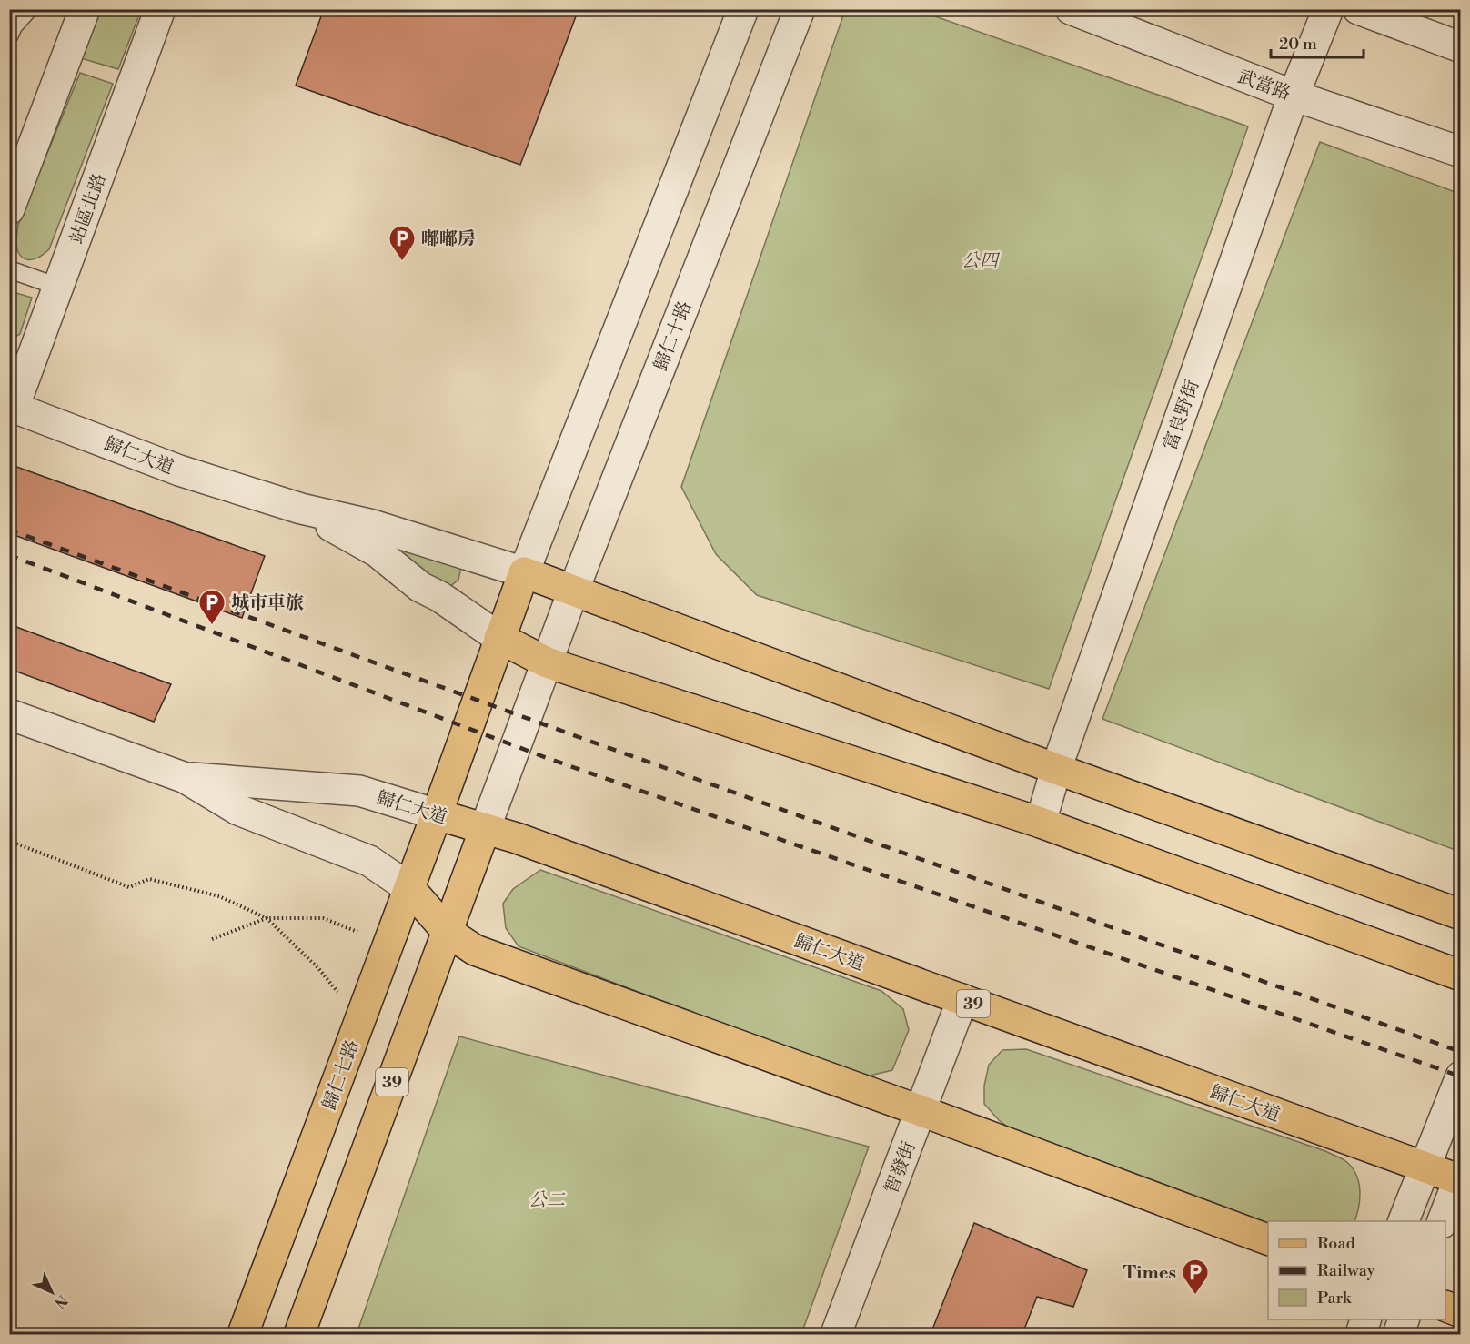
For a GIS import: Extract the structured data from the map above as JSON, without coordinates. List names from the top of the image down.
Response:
{
  "streets": {
    "main road": ["歸仁大道", "39", "歸仁七路"],
    "street": [
      "武當路",
      "站區北路",
      "歸仁十路",
      "富良野街",
      "智發街"
    ]
  },
  "crossings": [
    ["武當路", "富良野街"],
    ["站區北路", "歸仁大道"],
    ["歸仁十路", "歸仁大道"],
    ["歸仁十路", "39"],
    ["富良野街", "歸仁大道"],
    ["歸仁大道", "39"],
    ["歸仁大道", "歸仁七路"],
    ["歸仁大道", "智發街"]
  ],
  "parks": ["公四", "公二"],
  "places": {
    "parking": ["嘟嘟房", "城市車旅", "Times"]
  },
  "legend": ["Road", "Railway", "Park"],
  "scale_bar": "20 m",
  "north": "bottom right"
}
